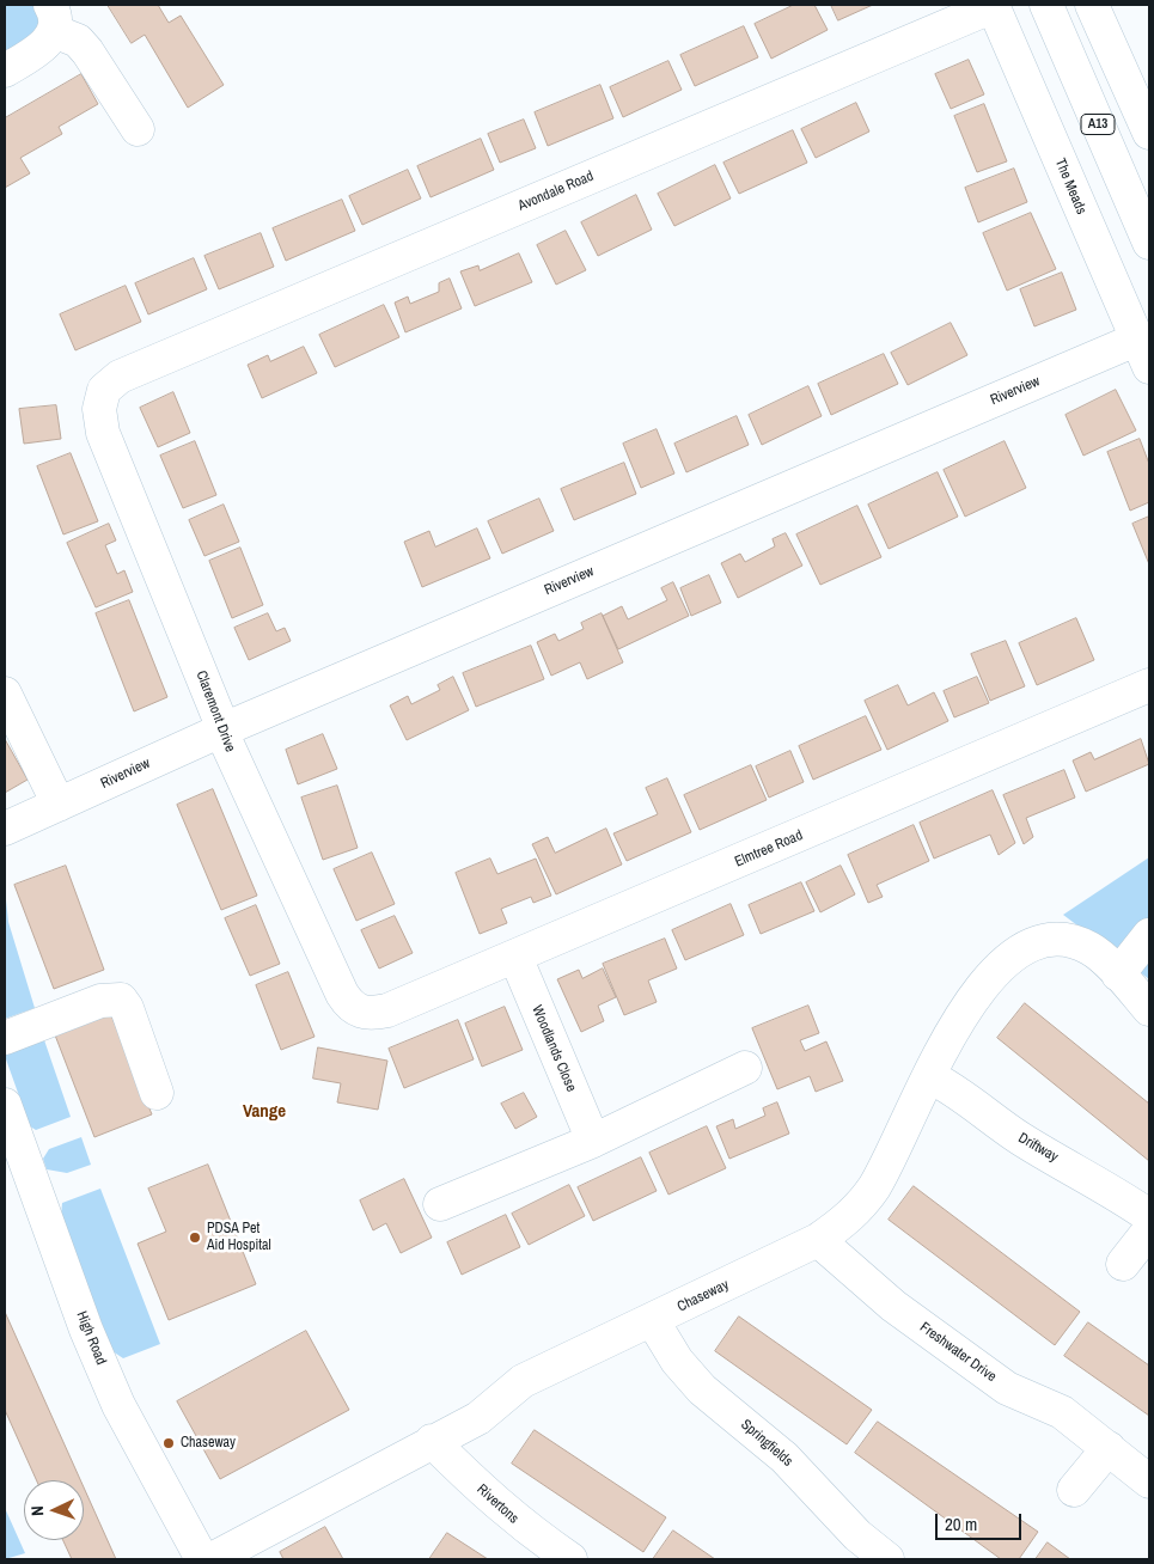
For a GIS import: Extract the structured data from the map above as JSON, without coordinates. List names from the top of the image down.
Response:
{
  "streets": {
    "main road": [
      "A13",
      "The Meads",
      "Avondale Road",
      "Riverview",
      "Claremont Drive",
      "Elmtree Road",
      "Woodlands Close",
      "Driftway",
      "Chaseway",
      "High Road",
      "Freshwater Drive",
      "Springfields",
      "Rivertons"
    ]
  },
  "crossings": [
    ["The Meads", "Avondale Road"],
    ["The Meads", "Riverview"],
    ["Avondale Road", "Claremont Drive"],
    ["Riverview", "Claremont Drive"],
    ["Claremont Drive", "Elmtree Road"],
    ["Elmtree Road", "Woodlands Close"],
    ["Driftway", "Chaseway"],
    ["Chaseway", "Freshwater Drive"],
    ["Chaseway", "Springfields"],
    ["Chaseway", "Rivertons"]
  ],
  "districts": ["Vange"],
  "places": ["PDSA Pet Aid Hospital", "Chaseway"],
  "scale_bar": "20 m",
  "north": "left"
}
